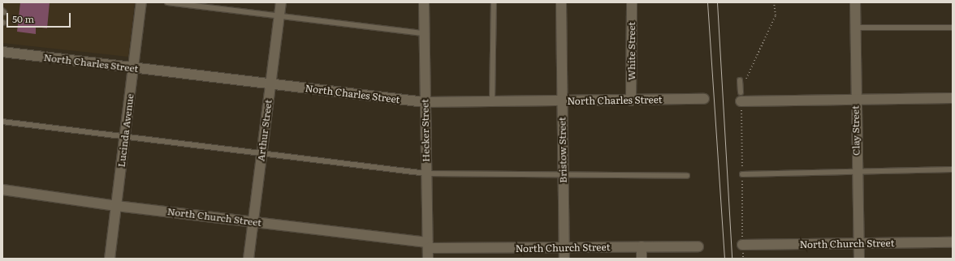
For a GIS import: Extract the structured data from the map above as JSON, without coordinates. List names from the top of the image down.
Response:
{
  "streets": {
    "street": [
      "White Street",
      "North Charles Street",
      "Lucinda Avenue",
      "Arthur Street",
      "Hecker Street",
      "Clay Street",
      "Bristow Street",
      "North Church Street"
    ]
  },
  "crossings": [
    ["White Street", "North Charles Street"],
    ["North Charles Street", "Lucinda Avenue"],
    ["North Charles Street", "Arthur Street"],
    ["North Charles Street", "Hecker Street"],
    ["North Charles Street", "Bristow Street"],
    ["Lucinda Avenue", "North Church Street"],
    ["Arthur Street", "North Church Street"],
    ["Hecker Street", "North Church Street"],
    ["Clay Street", "North Church Street"],
    ["Bristow Street", "North Church Street"]
  ],
  "scale_bar": "50 m"
}
